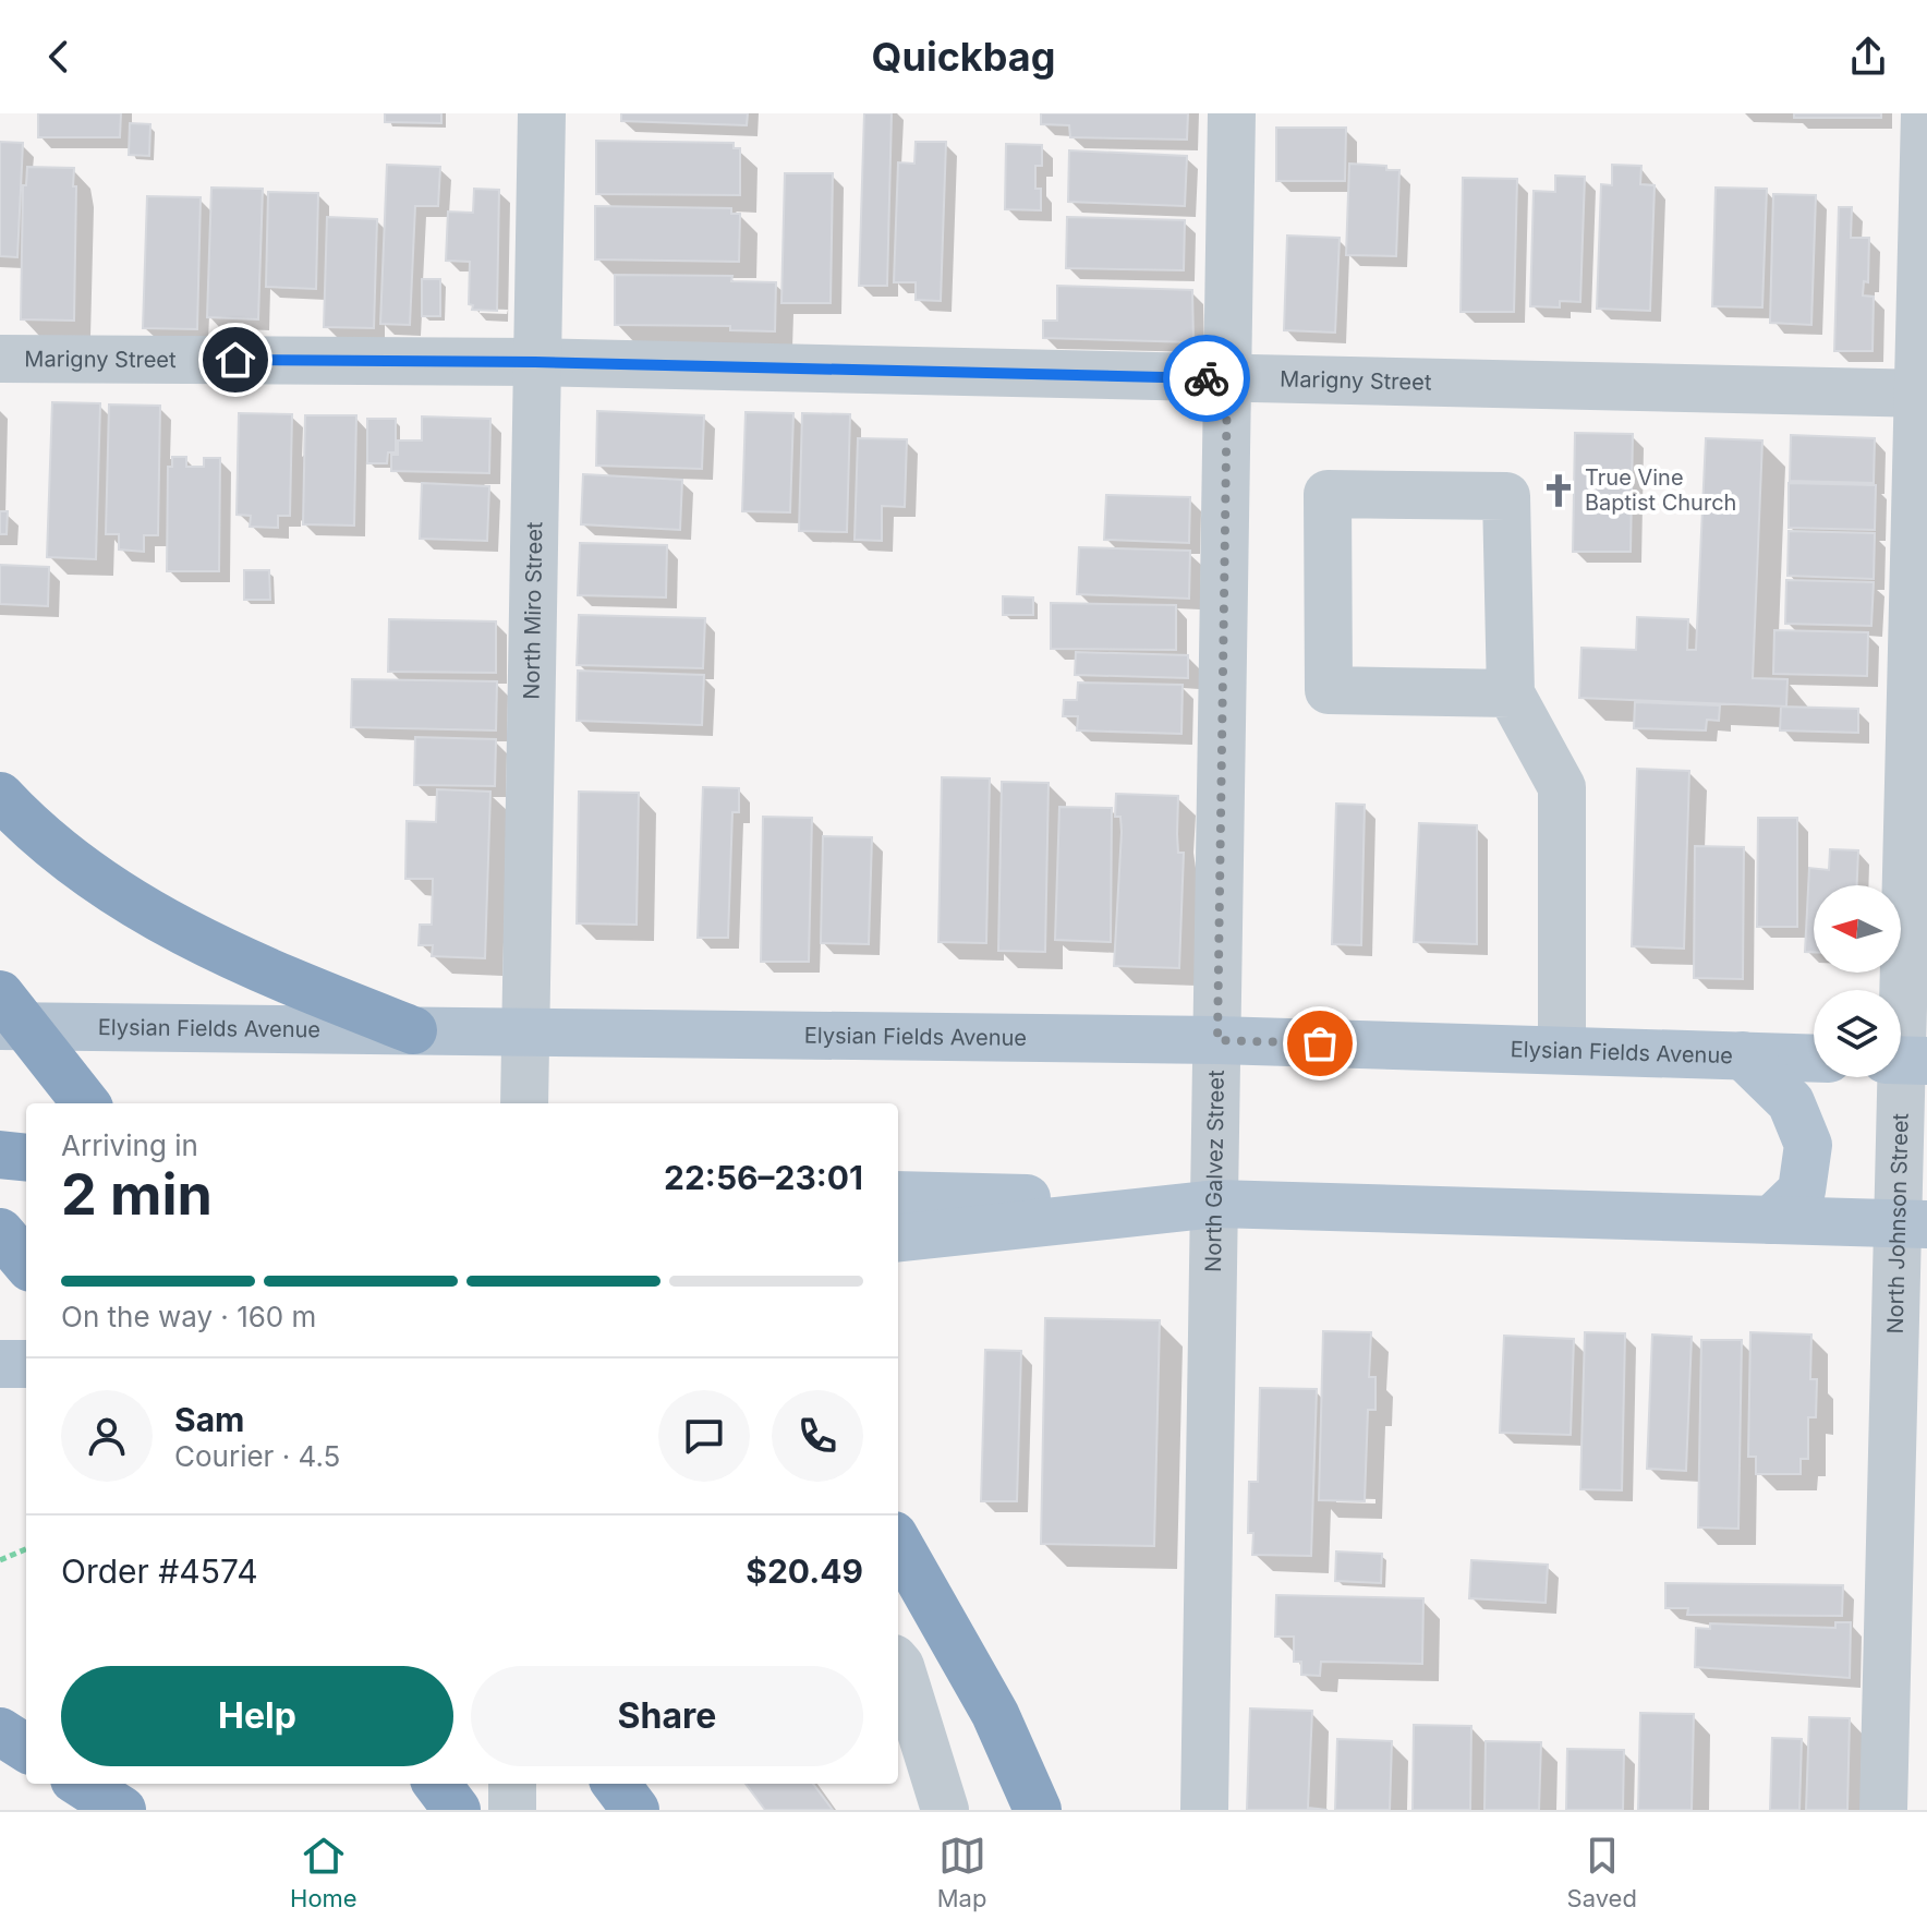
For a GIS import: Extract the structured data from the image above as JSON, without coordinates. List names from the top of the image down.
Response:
{
  "streets": {
    "main road": ["Elysian Fields Avenue"],
    "street": [
      "Marigny Street",
      "North Miro Street",
      "North Galvez Street",
      "North Johnson Street"
    ]
  },
  "crossings": [
    ["Marigny Street", "North Miro Street"],
    ["Marigny Street", "North Galvez Street"],
    ["Marigny Street", "North Johnson Street"],
    ["North Miro Street", "Elysian Fields Avenue"],
    ["Elysian Fields Avenue", "North Galvez Street"]
  ],
  "places": {
    "church": ["True Vine Baptist Church"]
  },
  "north": "left",
  "page": {
    "header": "Quickbag",
    "heading": ["2 min", "Arriving in", "22:56–23:01"],
    "panel": [
      "Sam",
      "Courier · 4.5",
      "Order #4574",
      "$20.49"
    ],
    "bar": "On the way · 160 m",
    "buttons": ["Help", "Share"],
    "tabs": ["Home", "Map", "Saved"]
  }
}
